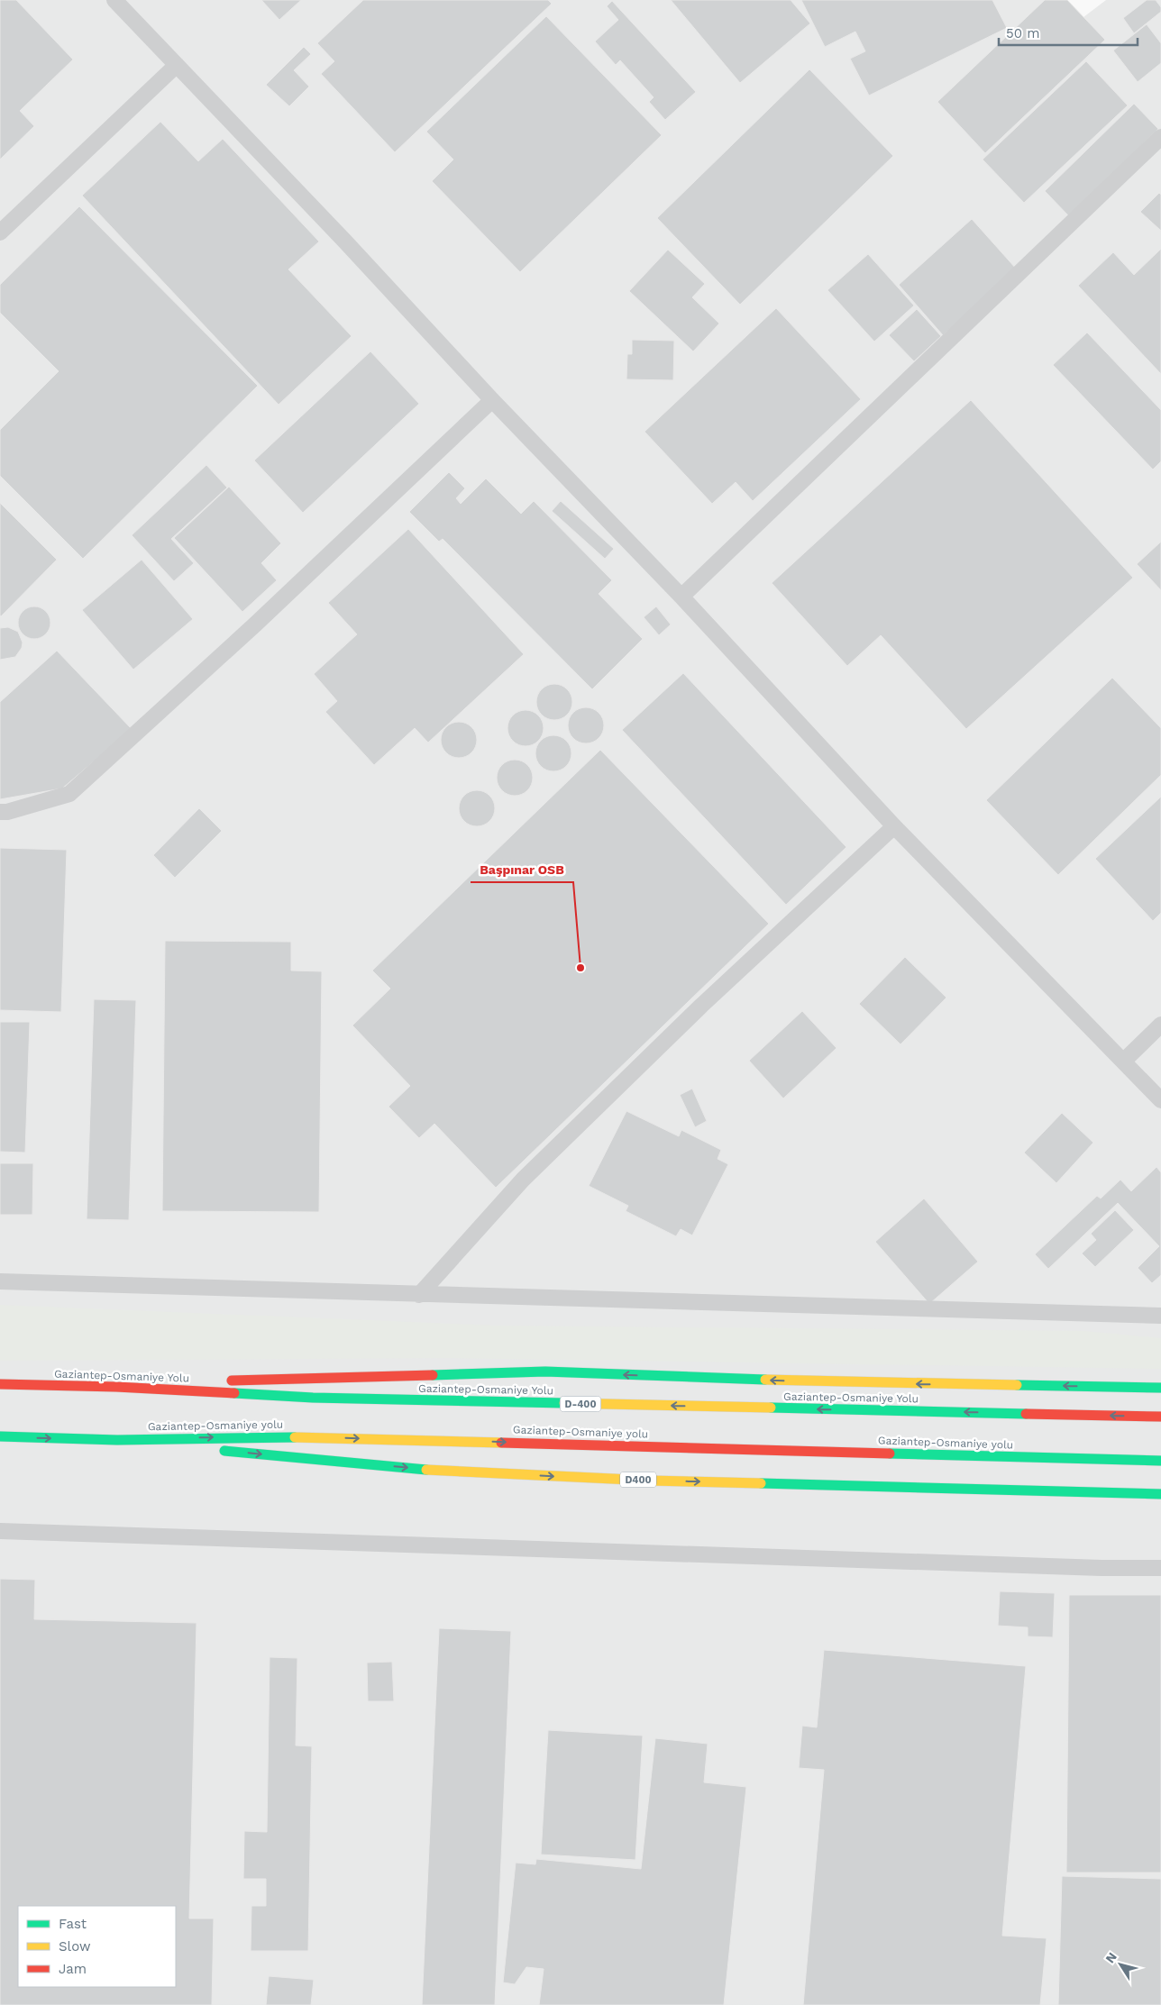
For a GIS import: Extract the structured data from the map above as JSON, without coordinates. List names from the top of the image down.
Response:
{
  "streets": {
    "highway": [
      "Gaziantep-Osmaniye Yolu",
      "D-400",
      "Gaziantep-Osmaniye yolu",
      "D400"
    ]
  },
  "crossings": [
    ["Gaziantep-Osmaniye yolu", "D400"]
  ],
  "places": ["Başpınar OSB"],
  "legend": ["Fast", "Slow", "Jam"],
  "scale_bar": "50 m",
  "north": "top left"
}
